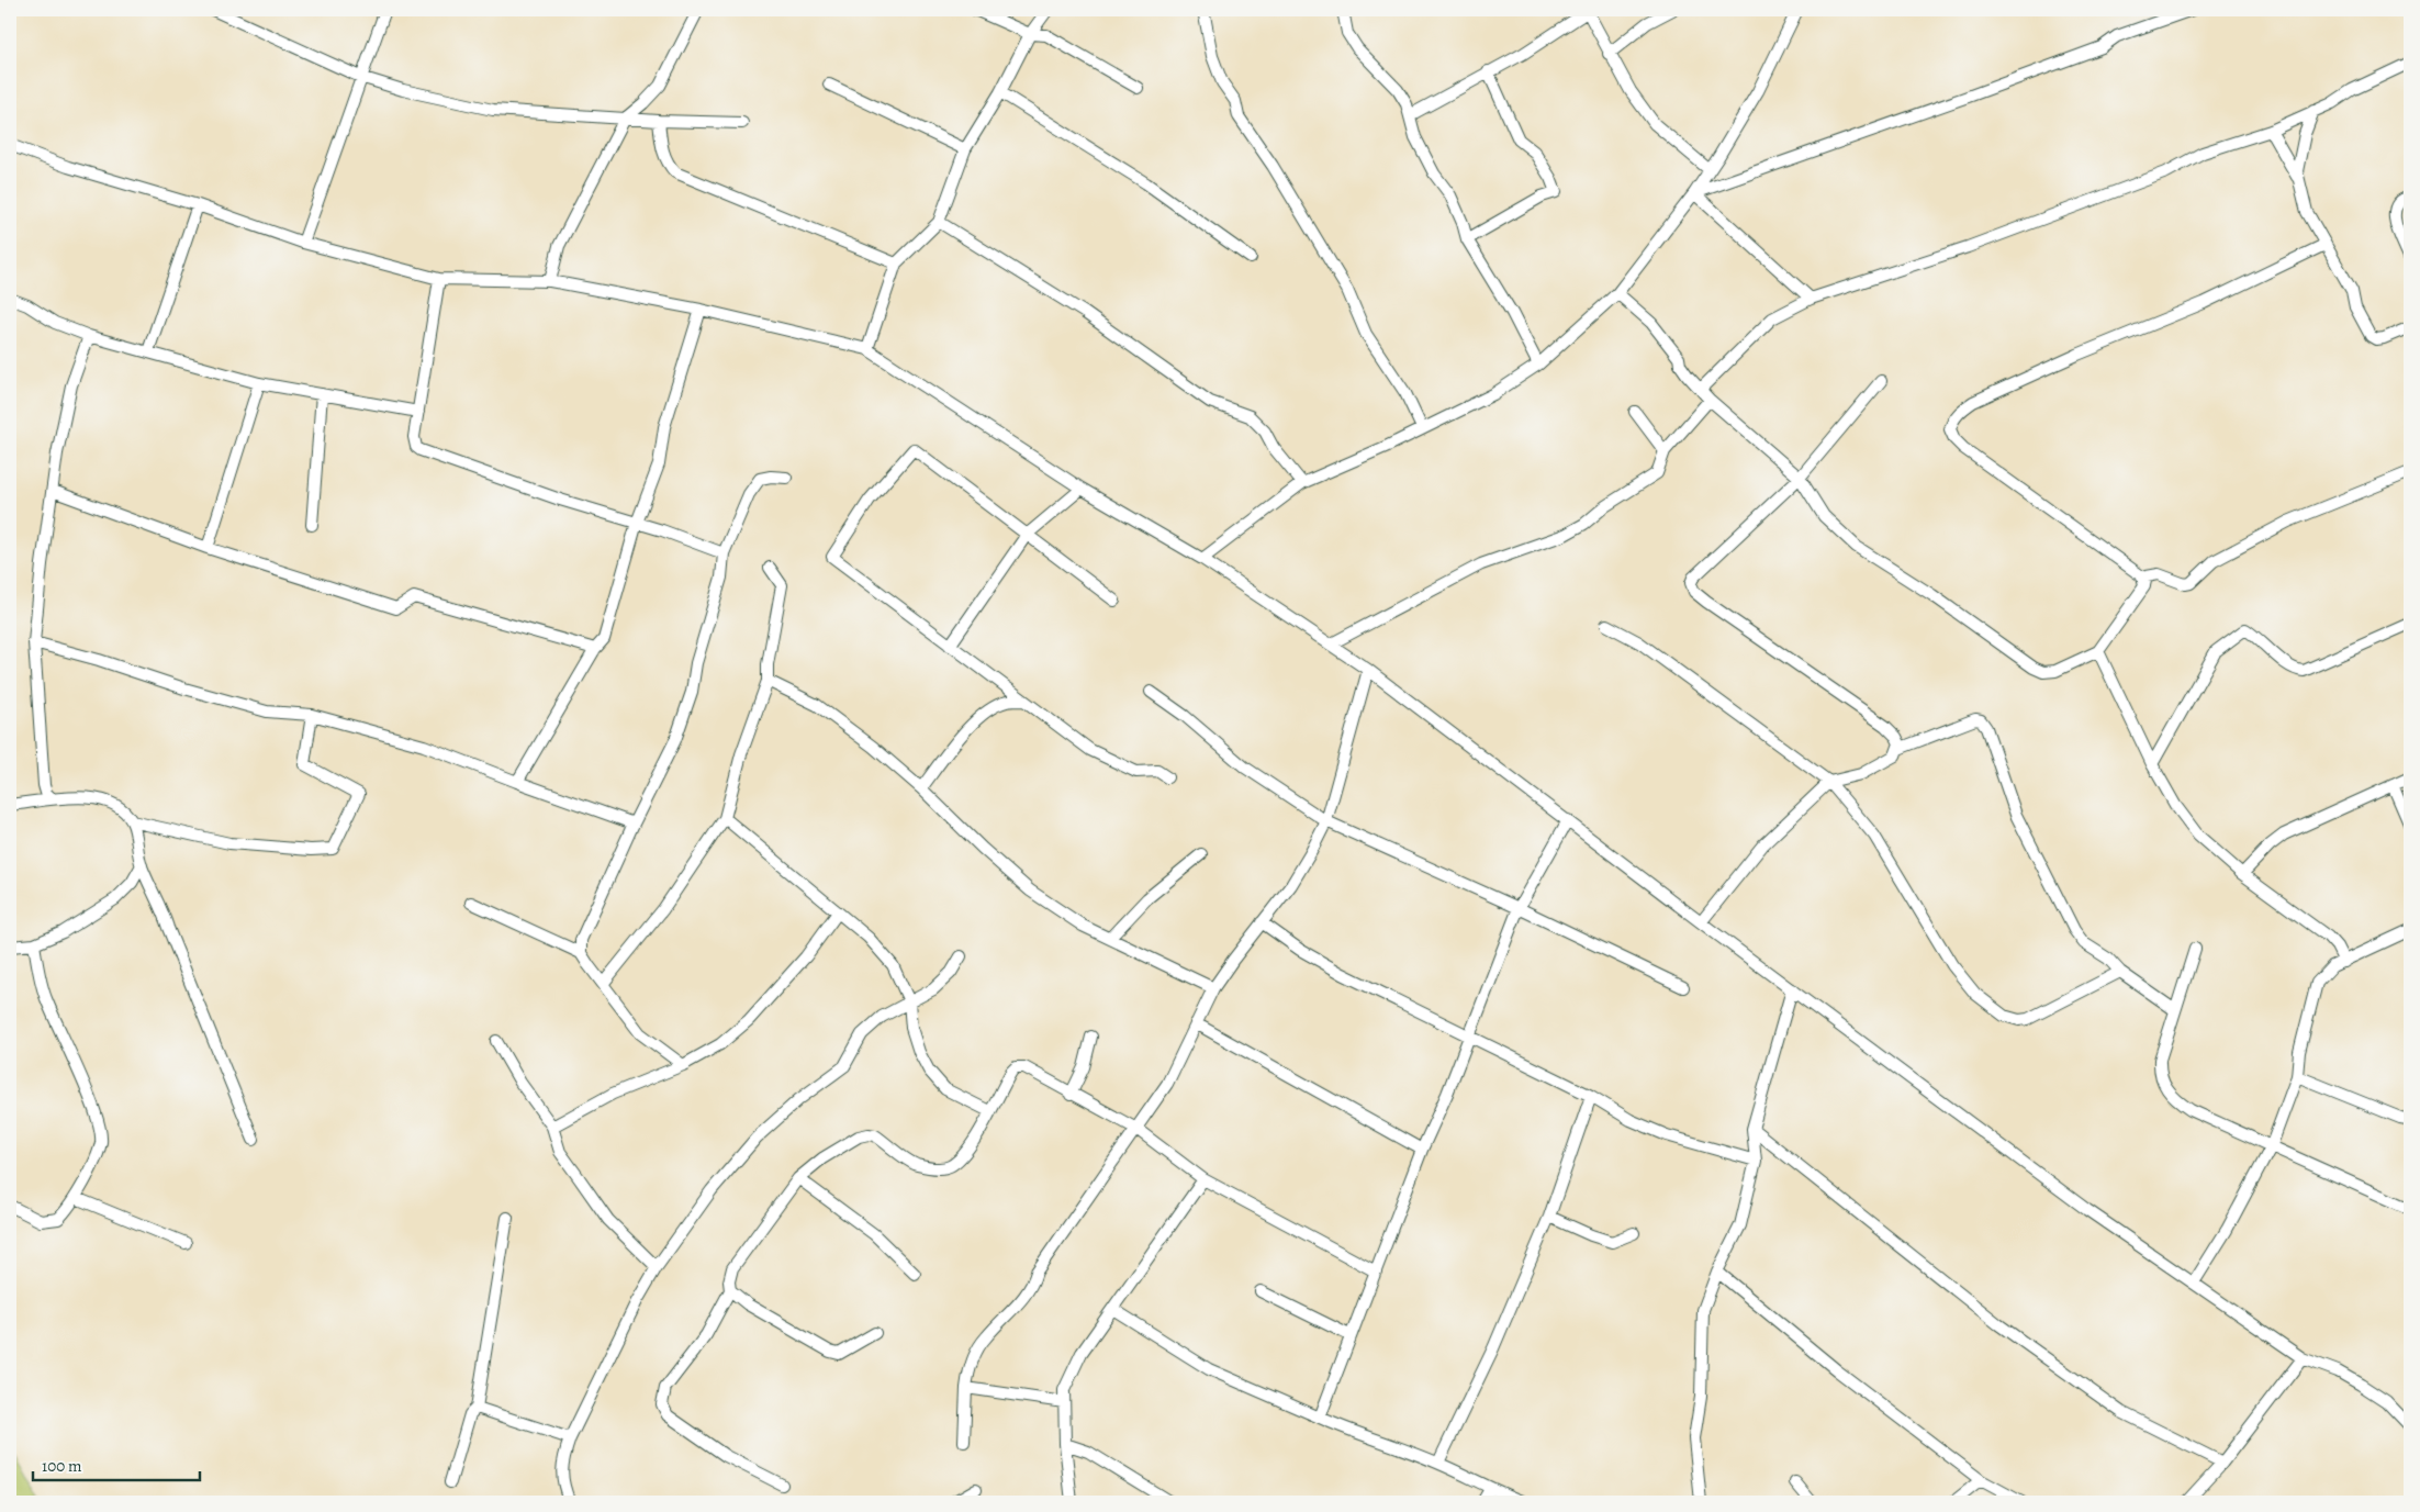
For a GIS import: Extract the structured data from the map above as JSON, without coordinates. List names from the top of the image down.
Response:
{
  "scale_bar": "100 m"
}
